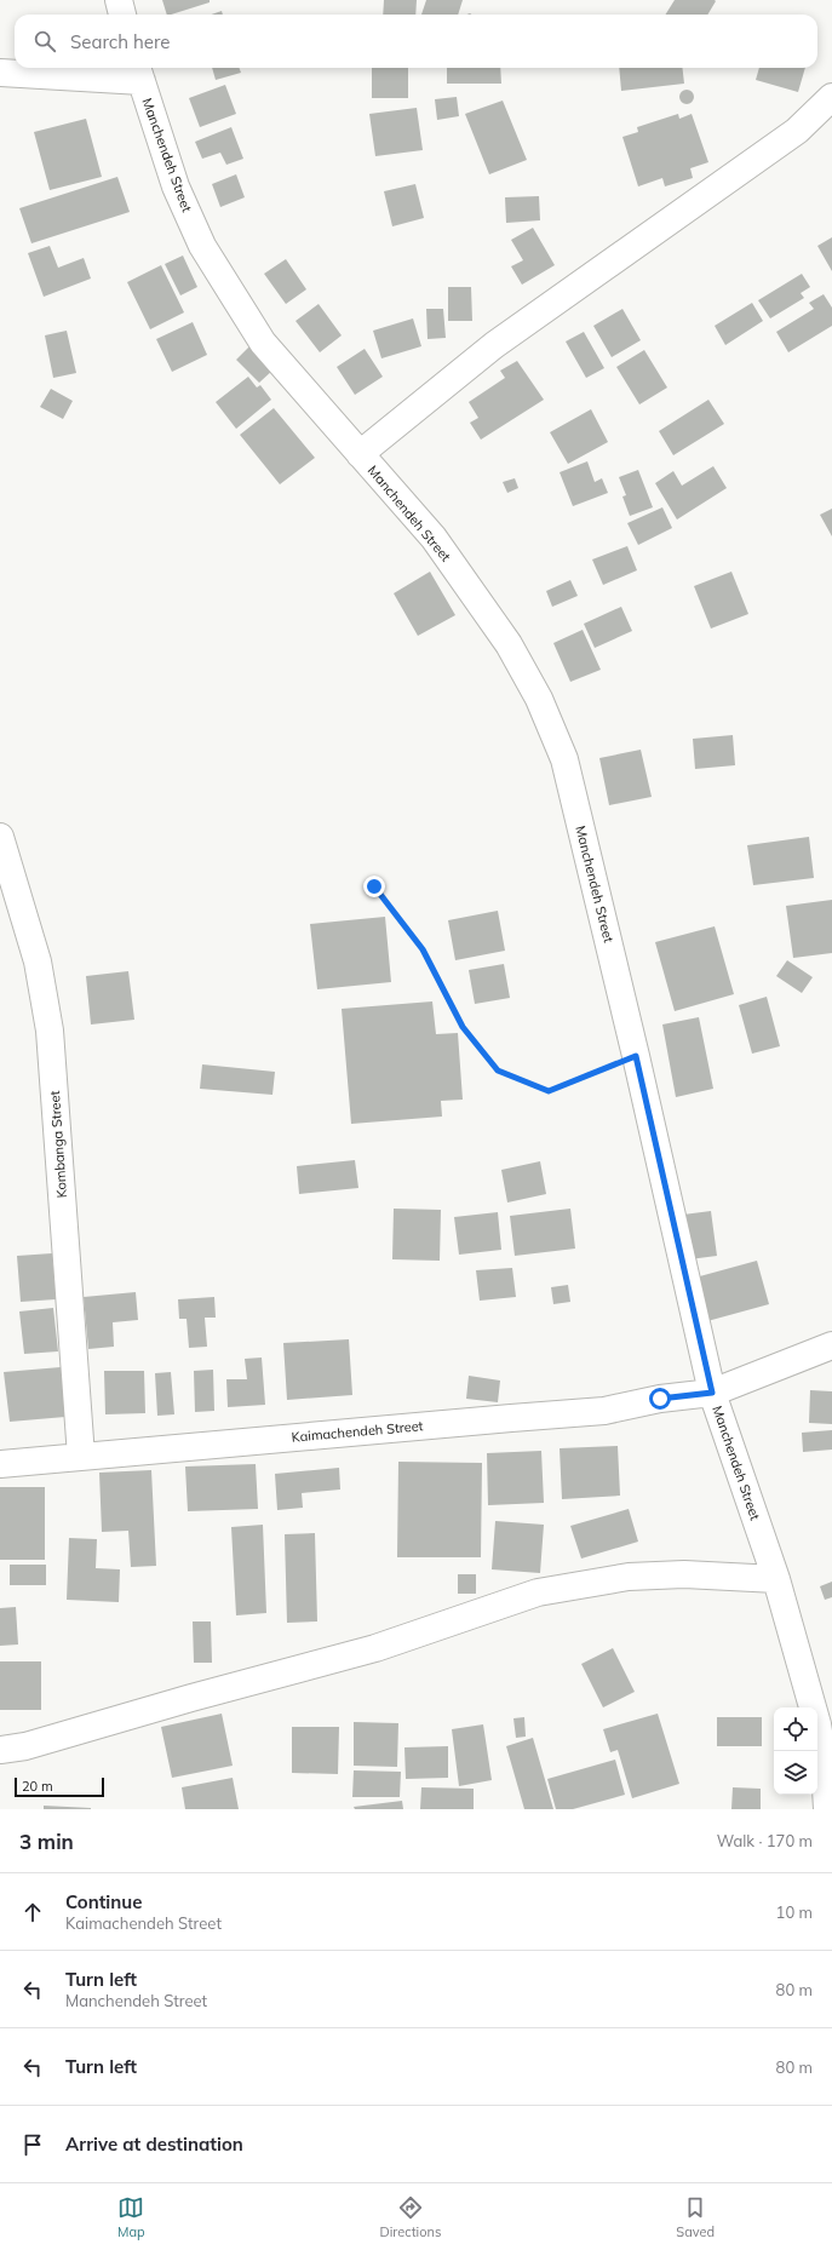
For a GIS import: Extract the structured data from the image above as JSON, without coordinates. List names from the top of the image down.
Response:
{
  "streets": {
    "street": ["Manchendeh Street", "Kombanga Street", "Kaimachendeh Street"]
  },
  "crossings": [
    ["Manchendeh Street", "Kaimachendeh Street"],
    ["Kombanga Street", "Kaimachendeh Street"]
  ],
  "scale_bar": "20 m",
  "page": {
    "search": "Search here",
    "scale": "20 m",
    "heading": ["3 min", "Walk · 170 m"],
    "list": [
      ["Continue", "Kaimachendeh Street", "10 m"],
      ["Turn left", "Manchendeh Street", "80 m"],
      ["Turn left", "80 m"],
      "Arrive at destination"
    ],
    "nav": ["Map", "Directions", "Saved"]
  }
}
